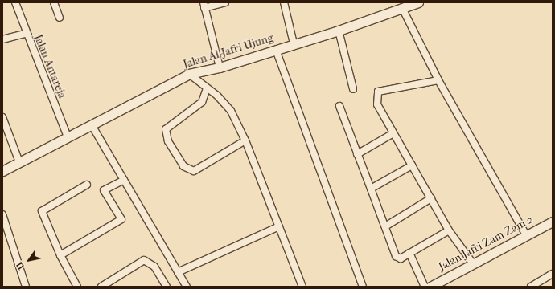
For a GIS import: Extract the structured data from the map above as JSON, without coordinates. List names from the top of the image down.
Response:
{
  "streets": {
    "street": ["Jalan Al-Jafri Ujung", "Jalan Antareja", "Jalan Jafri Zam Zam 2"]
  },
  "crossings": [
    ["Jalan Al-Jafri Ujung", "Jalan Antareja"]
  ],
  "north": "bottom left"
}
